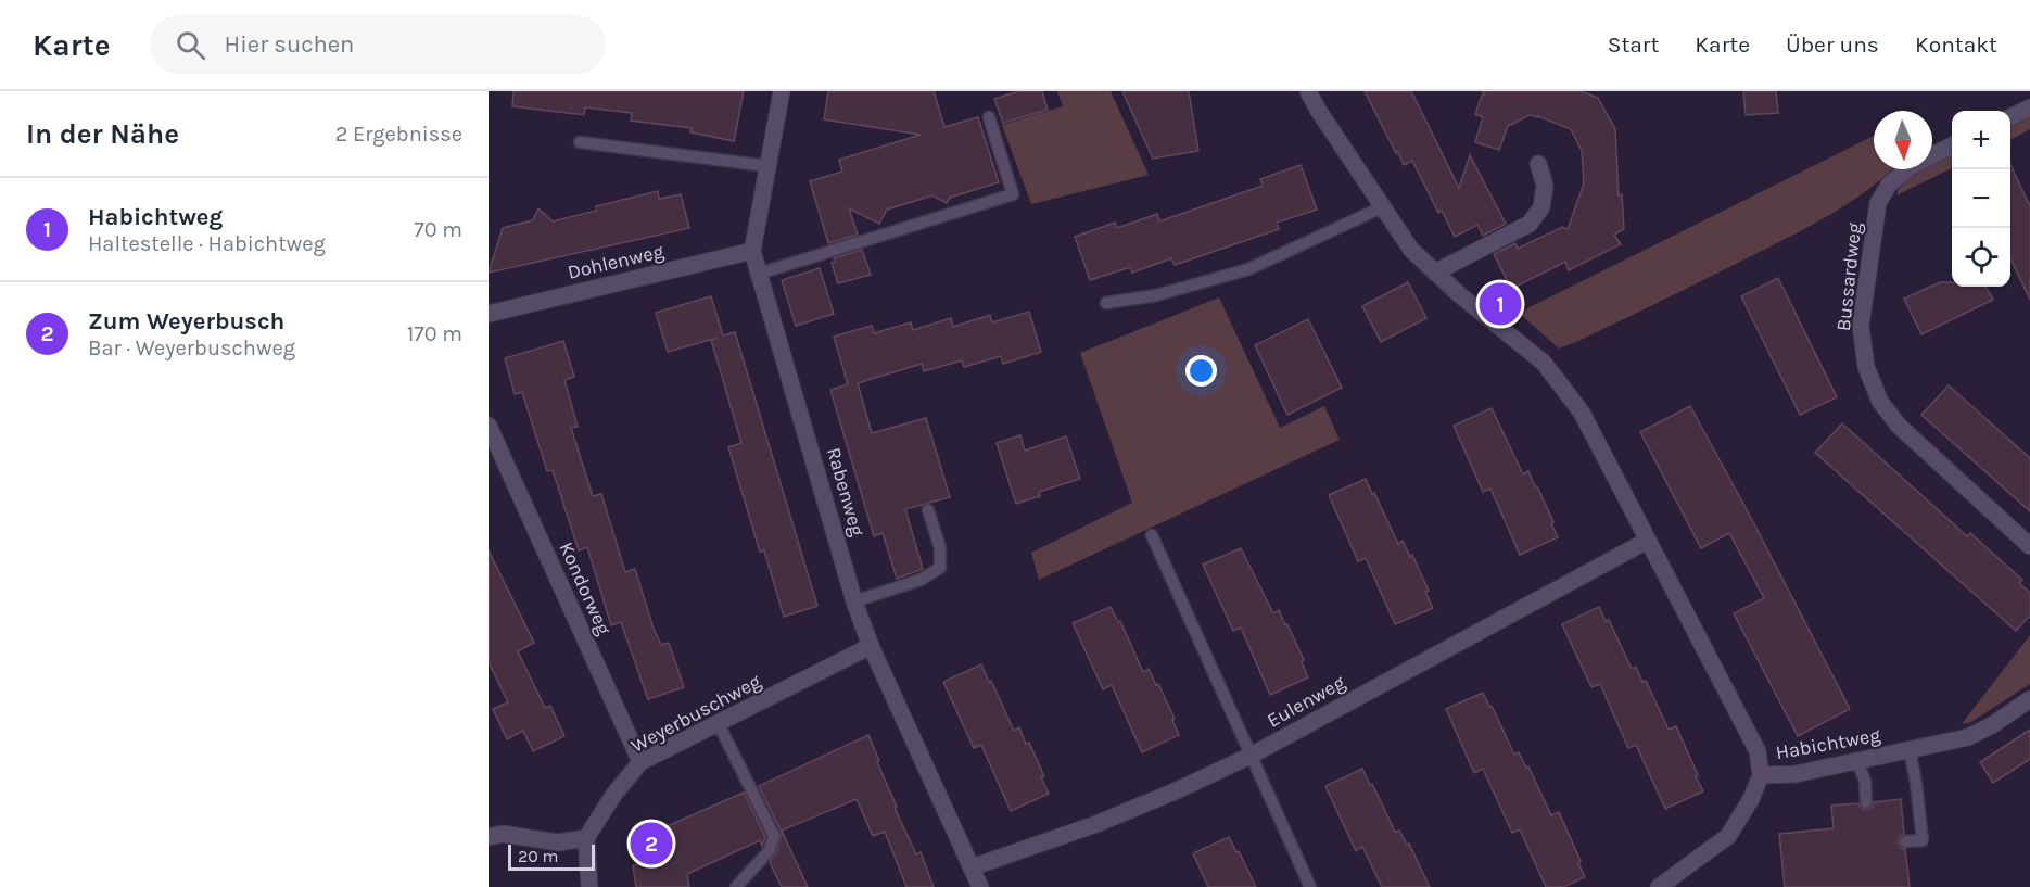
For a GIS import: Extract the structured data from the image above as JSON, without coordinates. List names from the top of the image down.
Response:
{
  "streets": {
    "street": [
      "Dohlenweg",
      "Bussardweg",
      "Rabenweg",
      "Kondorweg",
      "Eulenweg",
      "Weyerbuschweg",
      "Habichtweg"
    ]
  },
  "crossings": [
    ["Dohlenweg", "Rabenweg"],
    ["Rabenweg", "Eulenweg"],
    ["Rabenweg", "Weyerbuschweg"],
    ["Kondorweg", "Weyerbuschweg"],
    ["Eulenweg", "Habichtweg"]
  ],
  "scale_bar": "20 m",
  "north": "bottom",
  "page": {
    "header": "Karte",
    "search": "Hier suchen",
    "nav": [
      "Start",
      "Karte",
      "Über uns",
      "Kontakt"
    ],
    "heading": ["In der Nähe", "2 Ergebnisse"],
    "map_buttons": ["+", "−"],
    "list": [
      {
        "mark": "1",
        "name": "Habichtweg",
        "note": "Haltestelle · Habichtweg",
        "value": "70 m"
      },
      {
        "mark": "2",
        "name": "Zum Weyerbusch",
        "note": "Bar · Weyerbuschweg",
        "value": "170 m"
      }
    ],
    "pins": ["1", "2"],
    "scale": "20 m"
  }
}
